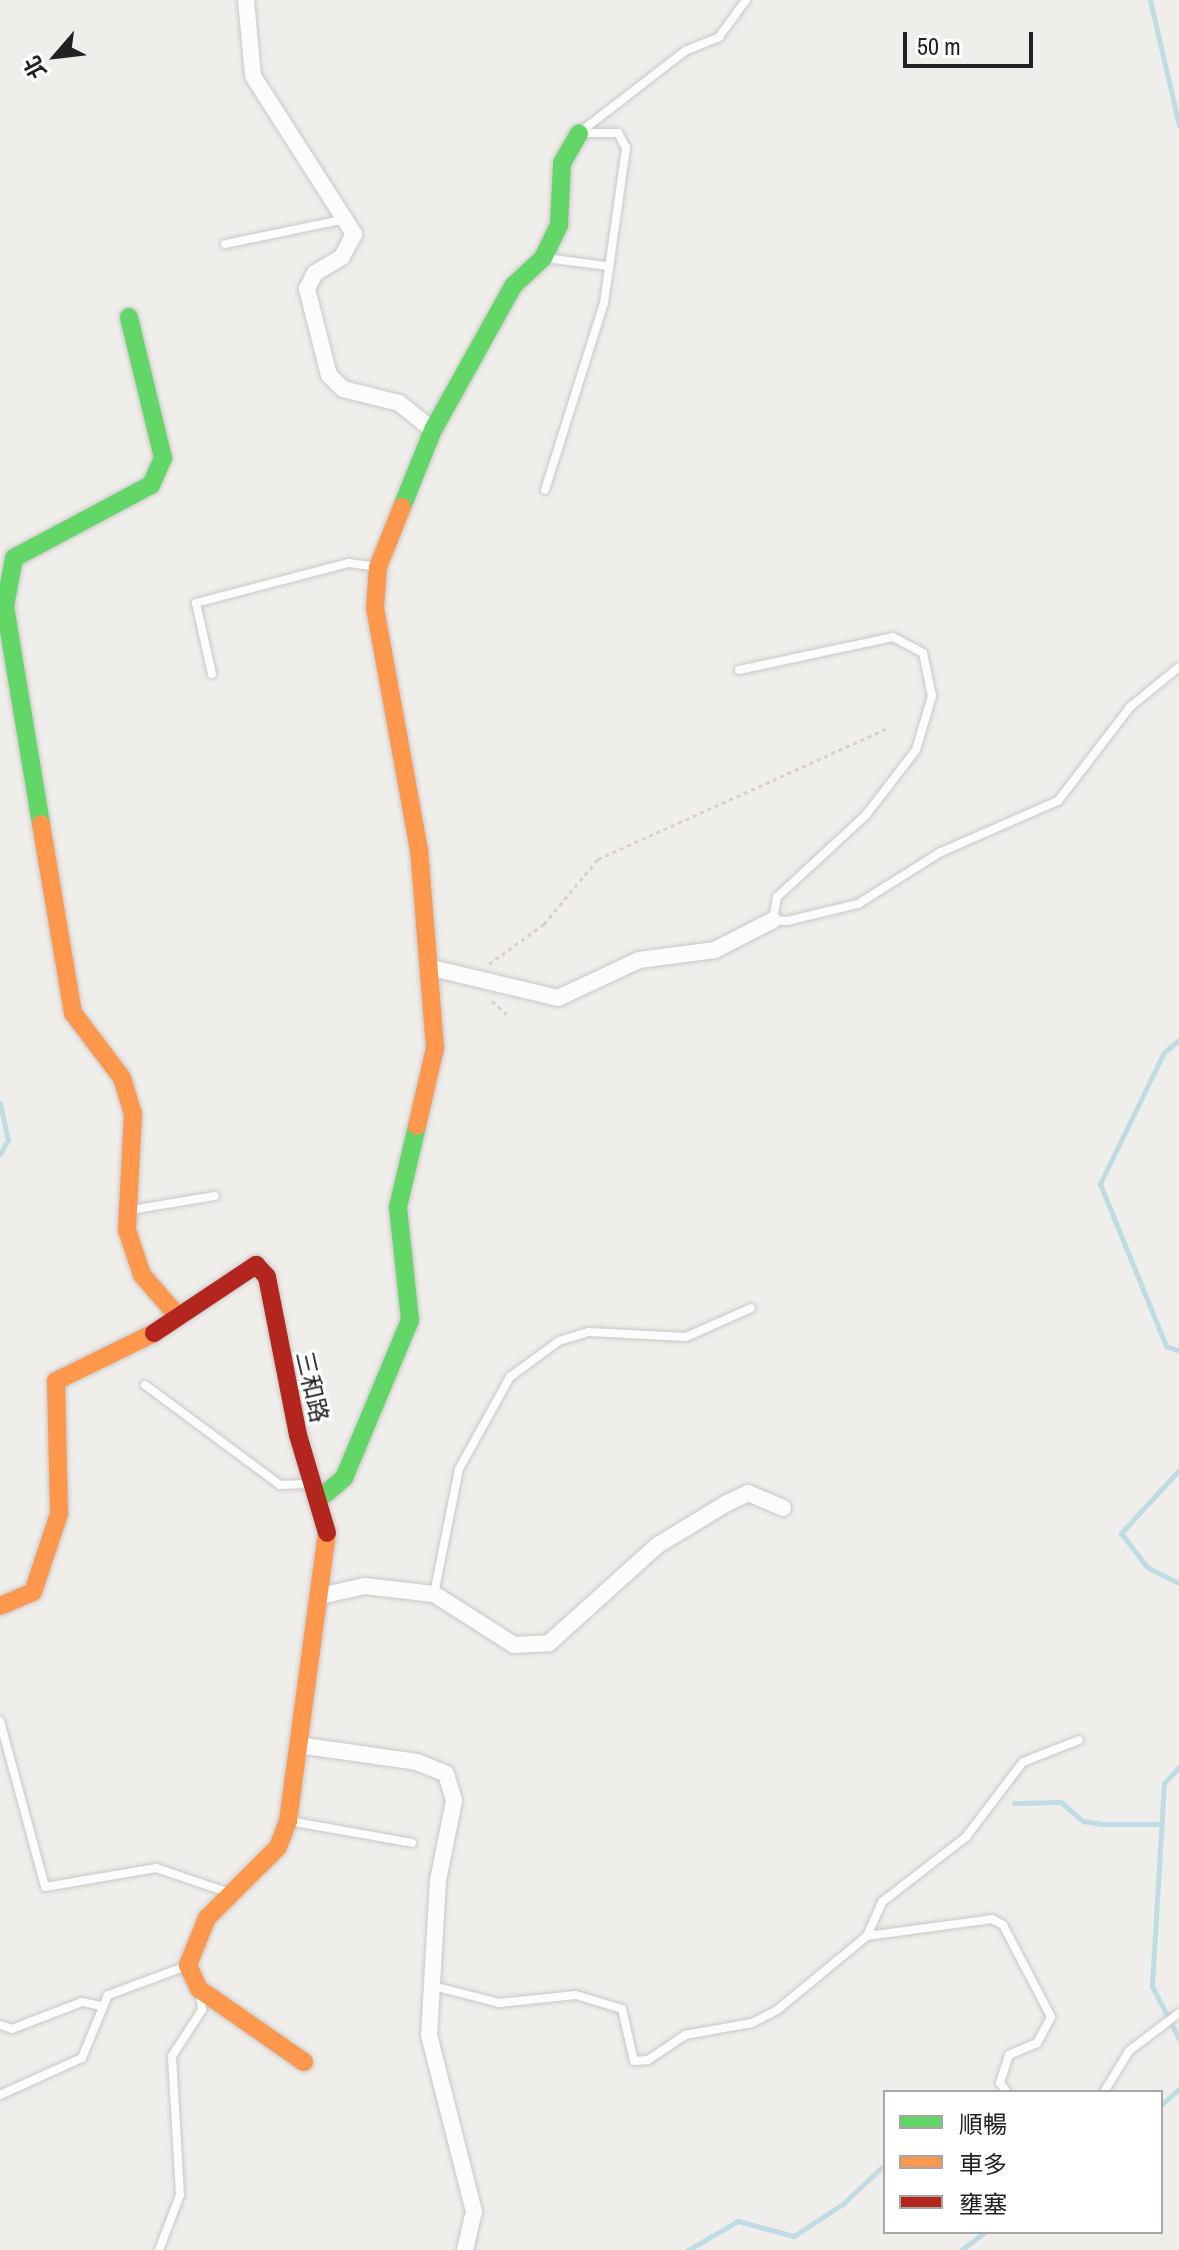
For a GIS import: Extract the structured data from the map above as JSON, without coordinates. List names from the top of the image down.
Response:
{
  "streets": {
    "street": ["三和路"]
  },
  "legend": ["順暢", "車多", "壅塞"],
  "scale_bar": "50 m",
  "north": "bottom left"
}
